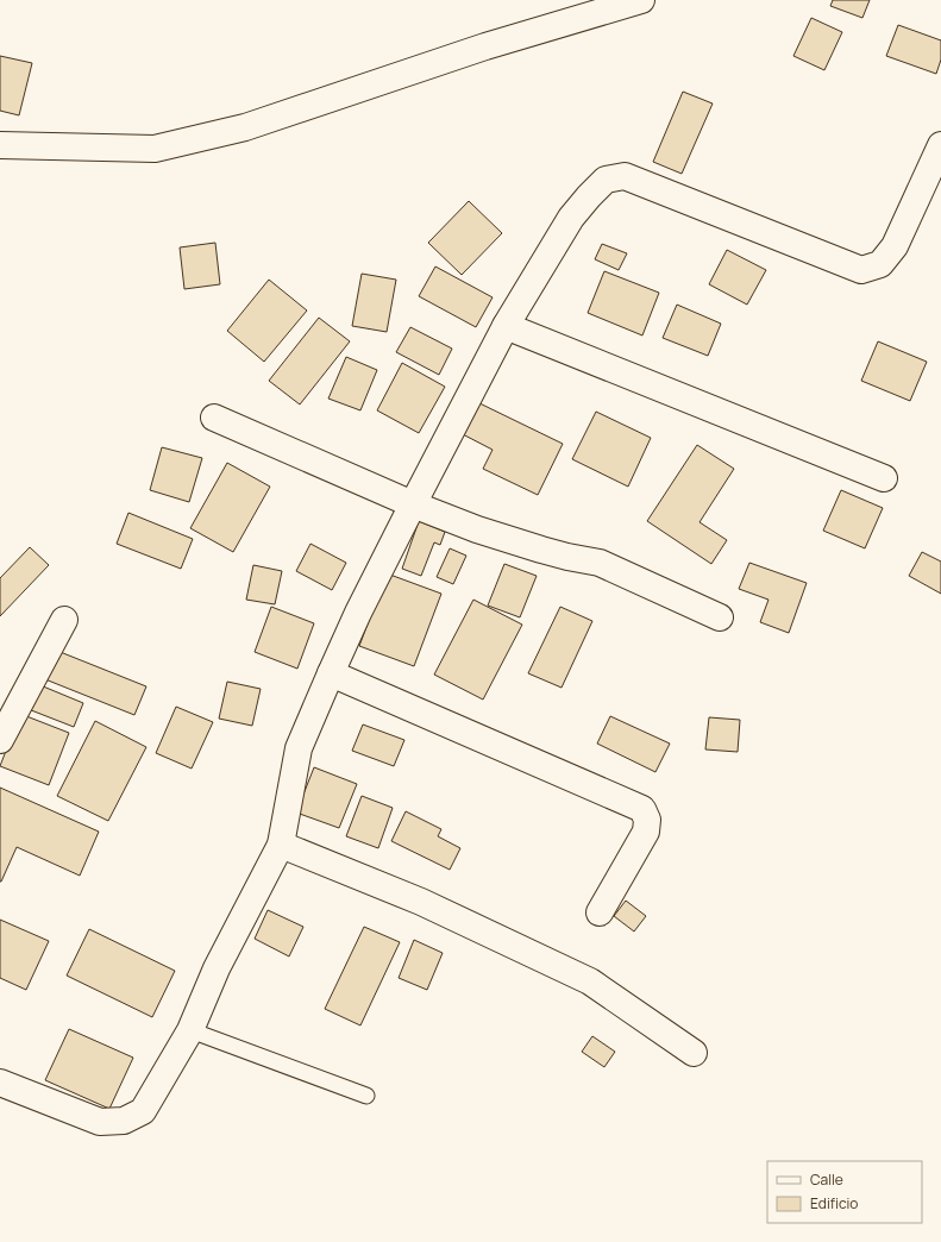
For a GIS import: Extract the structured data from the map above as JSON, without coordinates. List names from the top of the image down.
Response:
{
  "legend": ["Calle", "Edificio"]
}
